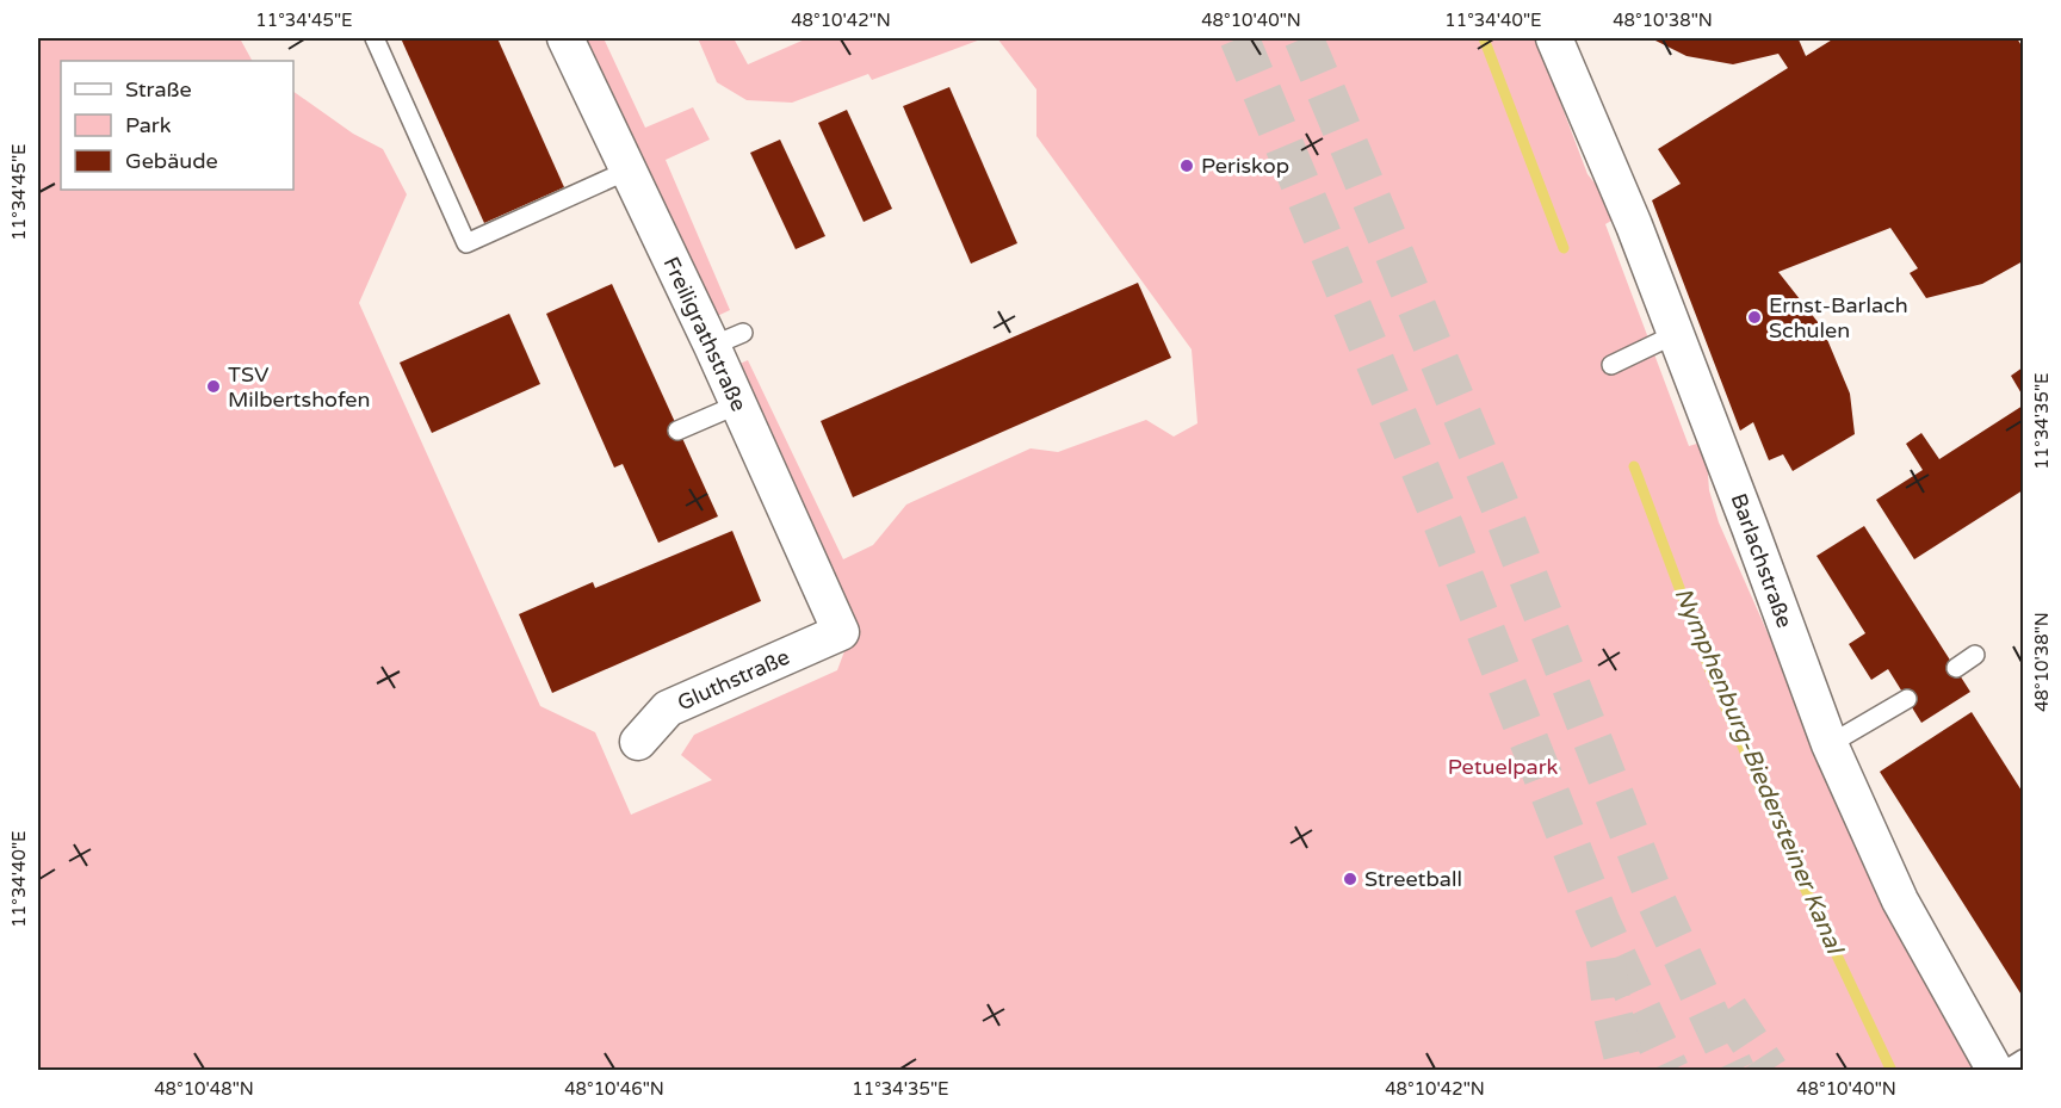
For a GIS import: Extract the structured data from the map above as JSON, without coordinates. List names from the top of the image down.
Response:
{
  "streets": {
    "street": ["Freiligrathstraße", "Barlachstraße", "Gluthstraße"]
  },
  "crossings": [
    ["Freiligrathstraße", "Gluthstraße"]
  ],
  "water": ["Nymphenburg-Biedersteiner Kanal"],
  "parks": ["Petuelpark"],
  "places": [
    "Periskop",
    "Ernst-Barlach Schulen",
    "TSV Milbertshofen",
    "Streetball"
  ],
  "legend": ["Straße", "Park", "Gebäude"],
  "coordinates": [
    "11°34'45\"E",
    "48°10'42\"N",
    "48°10'40\"N",
    "11°34'40\"E",
    "48°10'38\"N",
    "11°34'35\"E",
    "48°10'48\"N",
    "48°10'46\"N"
  ]
}
